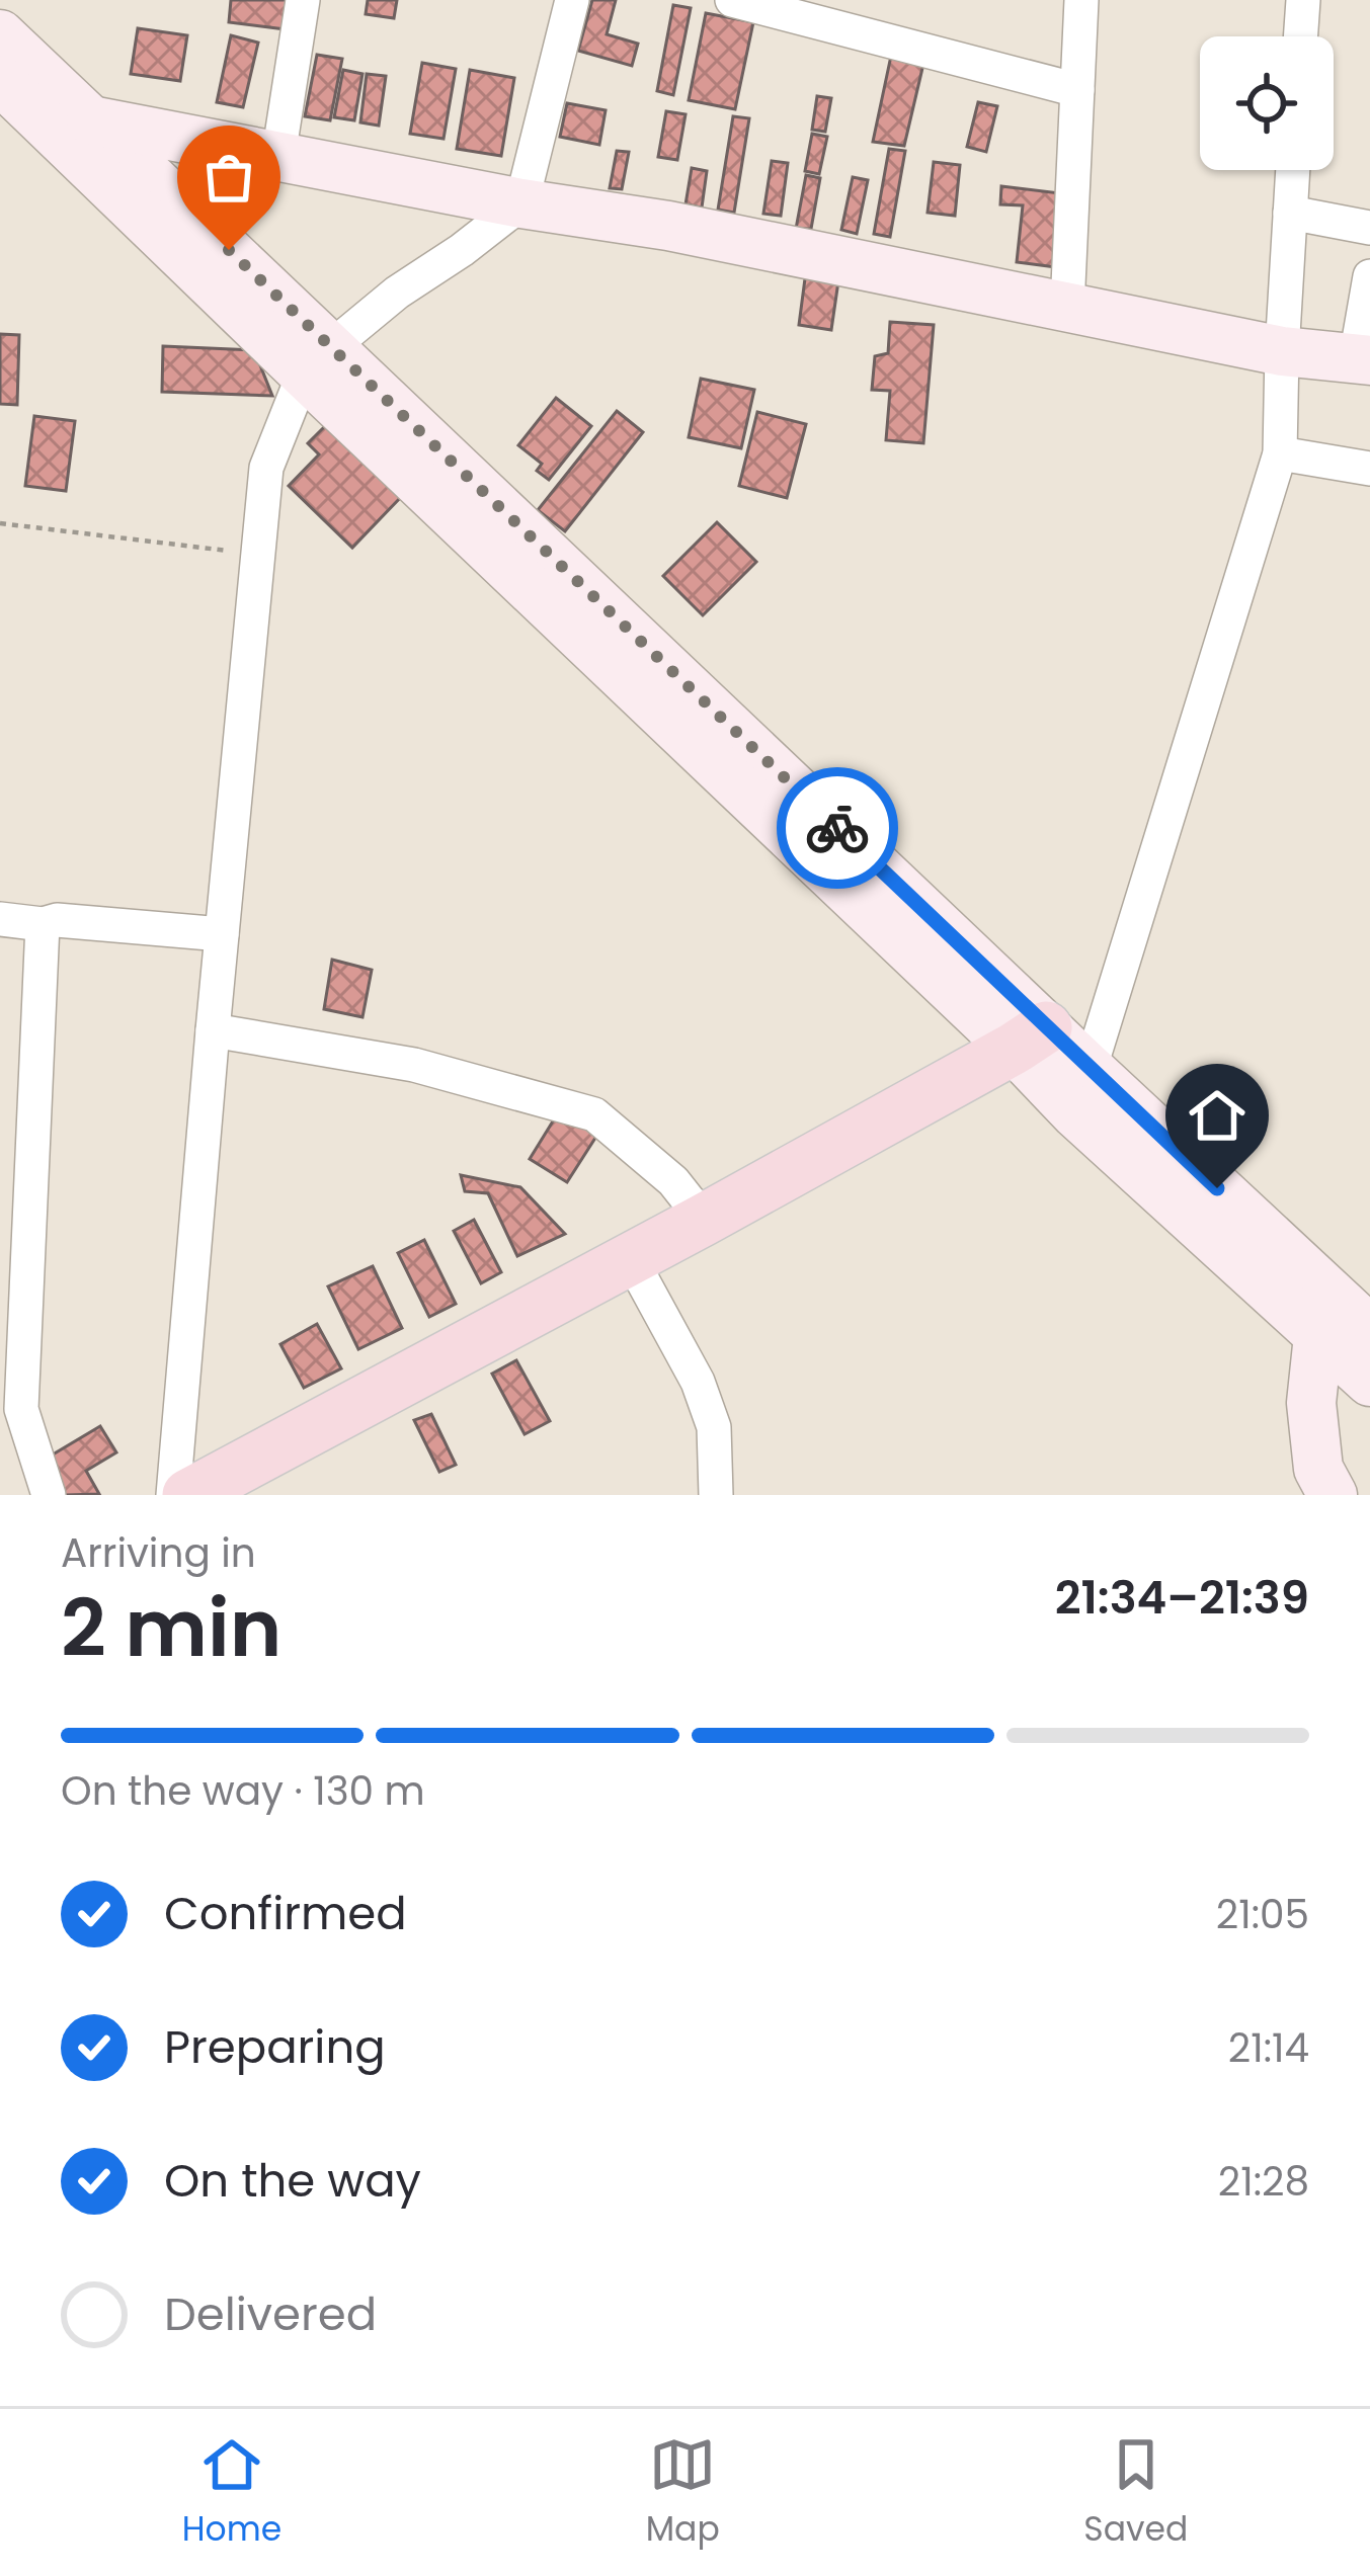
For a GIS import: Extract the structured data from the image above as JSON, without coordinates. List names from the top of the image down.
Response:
{
  "page": {
    "heading": ["2 min", "Arriving in", "21:34–21:39"],
    "bar": "On the way · 130 m",
    "list": [
      ["Confirmed", "21:05"],
      ["Preparing", "21:14"],
      ["On the way", "21:28"],
      "Delivered"
    ],
    "tabs": ["Home", "Map", "Saved"]
  }
}
